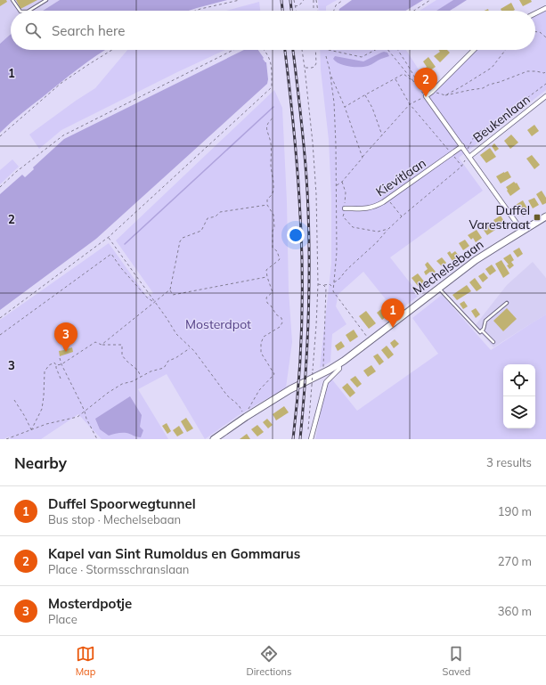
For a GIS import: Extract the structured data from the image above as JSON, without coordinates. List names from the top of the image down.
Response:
{
  "streets": {
    "main road": ["Mechelsebaan"],
    "street": ["Beukenlaan", "Kievitlaan"]
  },
  "parks": ["Mosterdpot"],
  "places": {
    "transit": ["Duffel Varestraat"]
  },
  "page": {
    "search": "Search here",
    "pins": ["2", "1", "3"],
    "heading": ["Nearby", "3 results"],
    "list": [
      {
        "mark": "1",
        "name": "Duffel Spoorwegtunnel",
        "note": "Bus stop · Mechelsebaan",
        "value": "190 m"
      },
      {
        "mark": "2",
        "name": "Kapel van Sint Rumoldus en Gommarus",
        "note": "Place · Stormsschranslaan",
        "value": "270 m"
      },
      {
        "mark": "3",
        "name": "Mosterdpotje",
        "note": "Place",
        "value": "360 m"
      }
    ],
    "nav": ["Map", "Directions", "Saved"]
  },
  "grid": {
    "rows": ["1", "2", "3"]
  }
}
